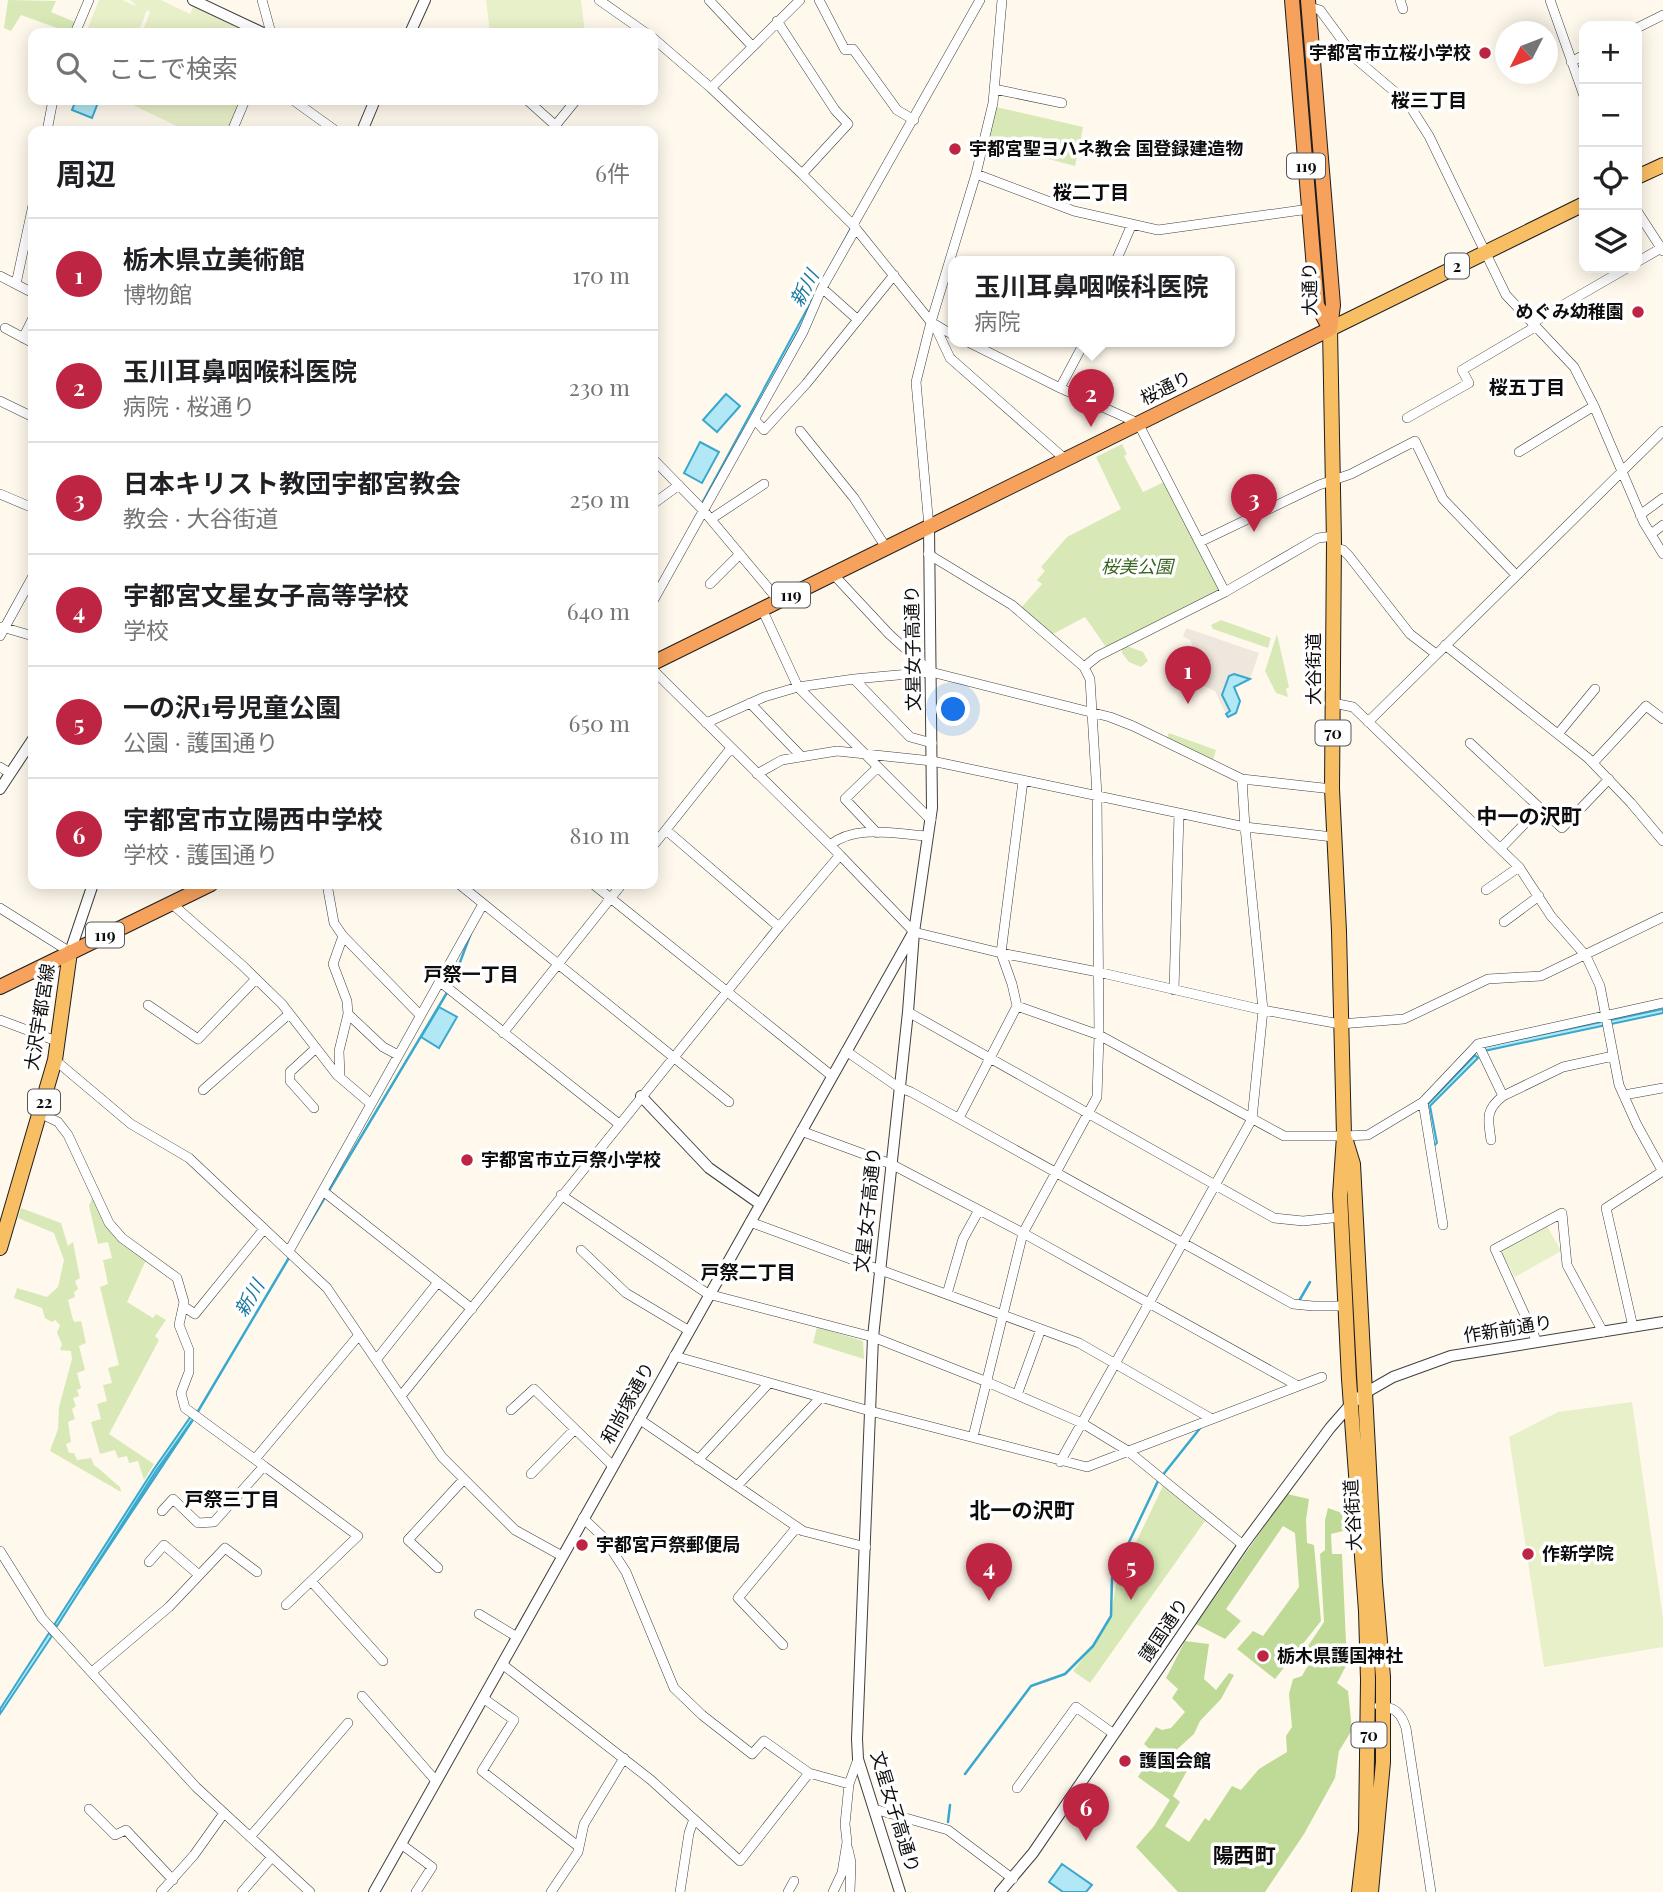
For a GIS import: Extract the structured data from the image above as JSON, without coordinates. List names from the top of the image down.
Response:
{
  "streets": {
    "highway": ["119", "大通り", "桜通り"],
    "main road": [
      "2",
      "大谷街道",
      "70",
      "大沢宇都宮線",
      "22"
    ],
    "street": [
      "文星女子高通り",
      "作新前通り",
      "和尚塚通り",
      "護国通り"
    ]
  },
  "crossings": [
    ["119", "大沢宇都宮線"],
    ["大通り", "桜通り"],
    ["大通り", "大谷街道"],
    ["桜通り", "文星女子高通り"],
    ["桜通り", "大谷街道"],
    ["文星女子高通り", "和尚塚通り"],
    ["大谷街道", "作新前通り"],
    ["大谷街道", "護国通り"],
    ["作新前通り", "護国通り"]
  ],
  "districts": [
    "桜三丁目",
    "桜二丁目",
    "桜五丁目",
    "中一の沢町",
    "戸祭一丁目",
    "戸祭二丁目",
    "戸祭三丁目",
    "北一の沢町",
    "陽西町"
  ],
  "water": ["新川"],
  "parks": ["桜美公園"],
  "places": [
    "宇都宮市立桜小学校",
    "宇都宮聖ヨハネ教会 国登録建造物",
    "めぐみ幼稚園",
    "宇都宮市立戸祭小学校",
    "宇都宮戸祭郵便局",
    "作新学院",
    "栃木県護国神社",
    "護国会館"
  ],
  "north": "bottom left",
  "page": {
    "map_buttons": ["+", "−"],
    "search": "ここで検索",
    "heading": ["周辺", "6件"],
    "list": [
      {
        "mark": "1",
        "name": "栃木県立美術館",
        "note": "博物館",
        "value": "170 m"
      },
      {
        "mark": "2",
        "name": "玉川耳鼻咽喉科医院",
        "note": "病院 · 桜通り",
        "value": "230 m"
      },
      {
        "mark": "3",
        "name": "日本キリスト教団宇都宮教会",
        "note": "教会 · 大谷街道",
        "value": "250 m"
      },
      {
        "mark": "4",
        "name": "宇都宮文星女子高等学校",
        "note": "学校",
        "value": "640 m"
      },
      {
        "mark": "5",
        "name": "一の沢1号児童公園",
        "note": "公園 · 護国通り",
        "value": "650 m"
      },
      {
        "mark": "6",
        "name": "宇都宮市立陽西中学校",
        "note": "学校 · 護国通り",
        "value": "810 m"
      }
    ],
    "popup": ["玉川耳鼻咽喉科医院", "病院"],
    "pins": [
      "2",
      "3",
      "1",
      "5",
      "4",
      "6"
    ]
  }
}
